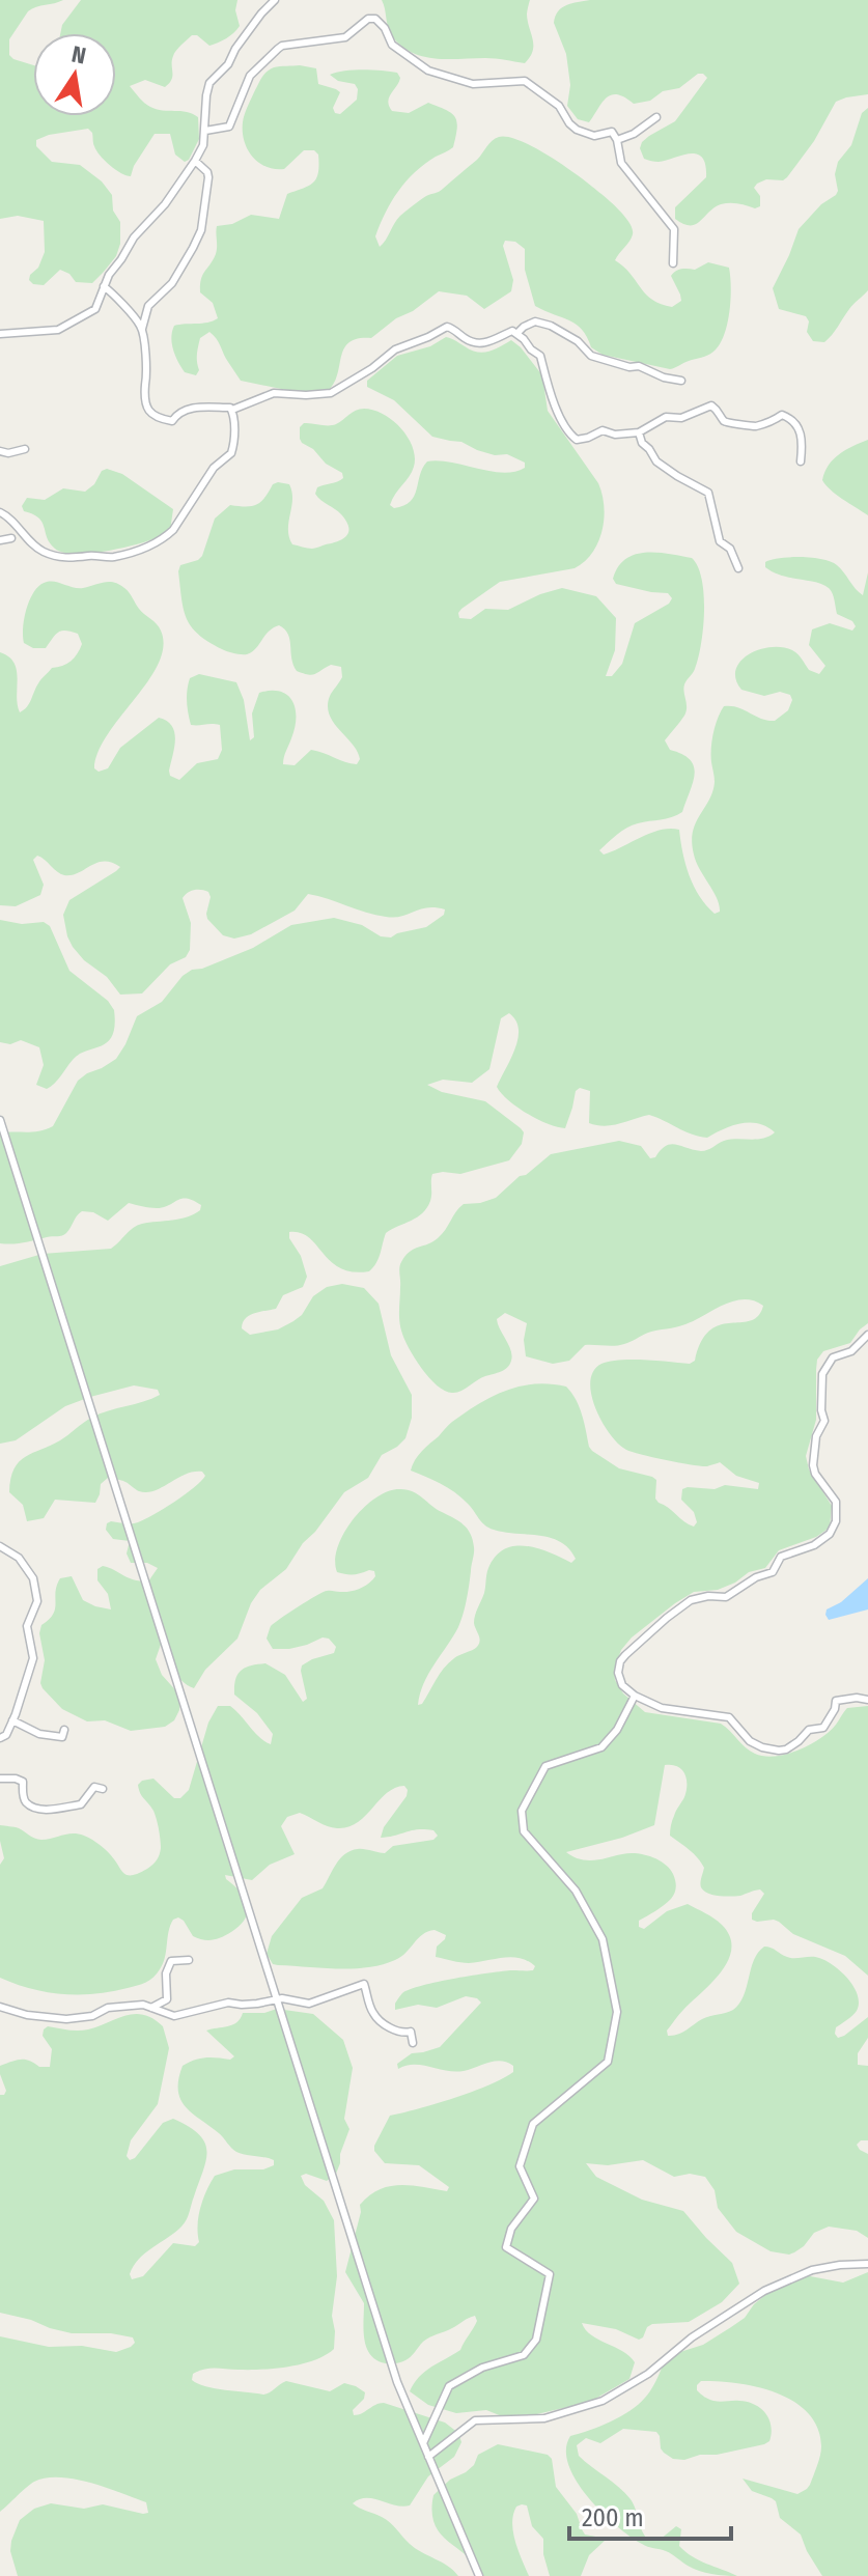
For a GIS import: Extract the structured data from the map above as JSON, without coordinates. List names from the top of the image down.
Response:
{
  "scale_bar": "200 m",
  "north": "top"
}
